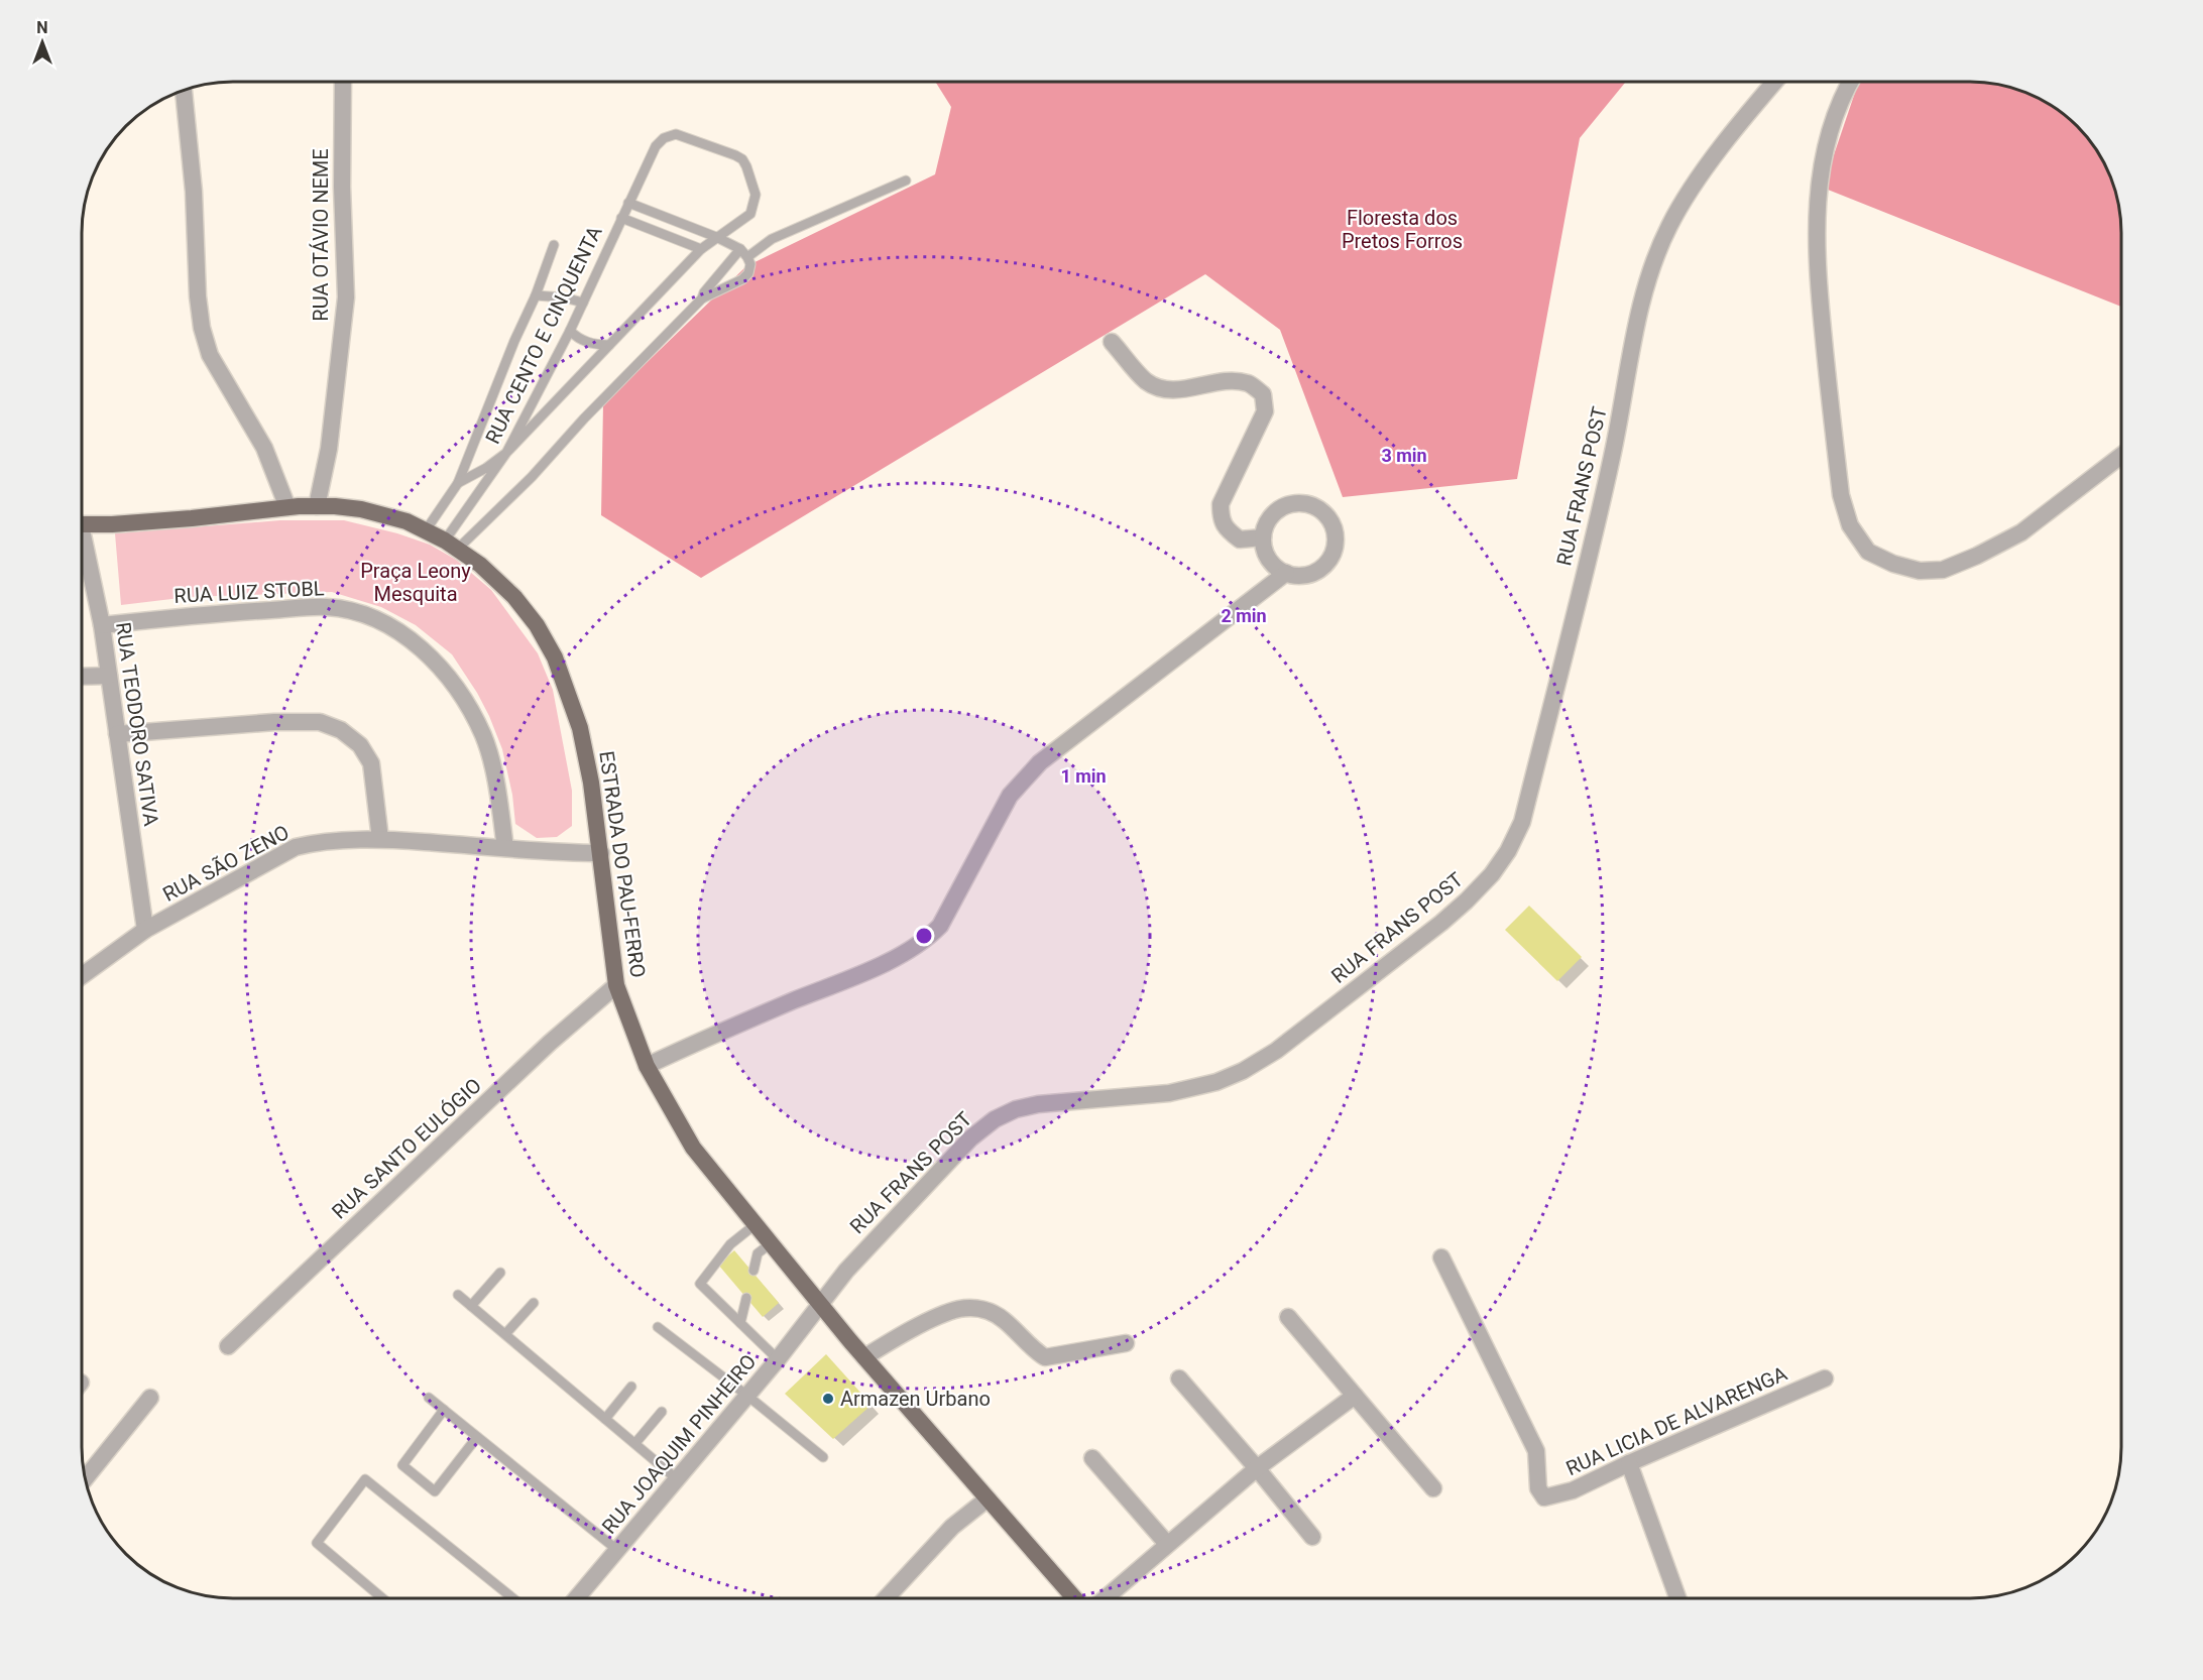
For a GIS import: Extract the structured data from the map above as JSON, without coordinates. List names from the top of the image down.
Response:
{
  "streets": {
    "main road": ["ESTRADA DO PAU-FERRO"],
    "street": [
      "RUA OTÁVIO NEME",
      "RUA FRANS POST",
      "RUA LUIZ STOBL",
      "RUA TEODORO SATIVA",
      "RUA SÃO ZENO",
      "RUA SANTO EULÓGIO",
      "RUA LICIA DE ALVARENGA",
      "RUA JOAQUIM PINHEIRO"
    ],
    "lane": ["RUA CENTO E CINQUENTA"]
  },
  "crossings": [
    ["RUA OTÁVIO NEME", "ESTRADA DO PAU-FERRO"],
    ["RUA CENTO E CINQUENTA", "ESTRADA DO PAU-FERRO"],
    ["RUA FRANS POST", "ESTRADA DO PAU-FERRO"],
    ["RUA FRANS POST", "RUA JOAQUIM PINHEIRO"],
    ["RUA LUIZ STOBL", "RUA TEODORO SATIVA"],
    ["RUA LUIZ STOBL", "RUA SÃO ZENO"],
    ["RUA TEODORO SATIVA", "RUA SÃO ZENO"],
    ["RUA SÃO ZENO", "ESTRADA DO PAU-FERRO"],
    ["ESTRADA DO PAU-FERRO", "RUA SANTO EULÓGIO"],
    ["ESTRADA DO PAU-FERRO", "RUA JOAQUIM PINHEIRO"]
  ],
  "parks": ["Floresta dos Pretos Forros", "Praça Leony Mesquita"],
  "places": ["Armazen Urbano"],
  "north": "top",
  "rings": ["3 min", "2 min", "1 min"]
}
